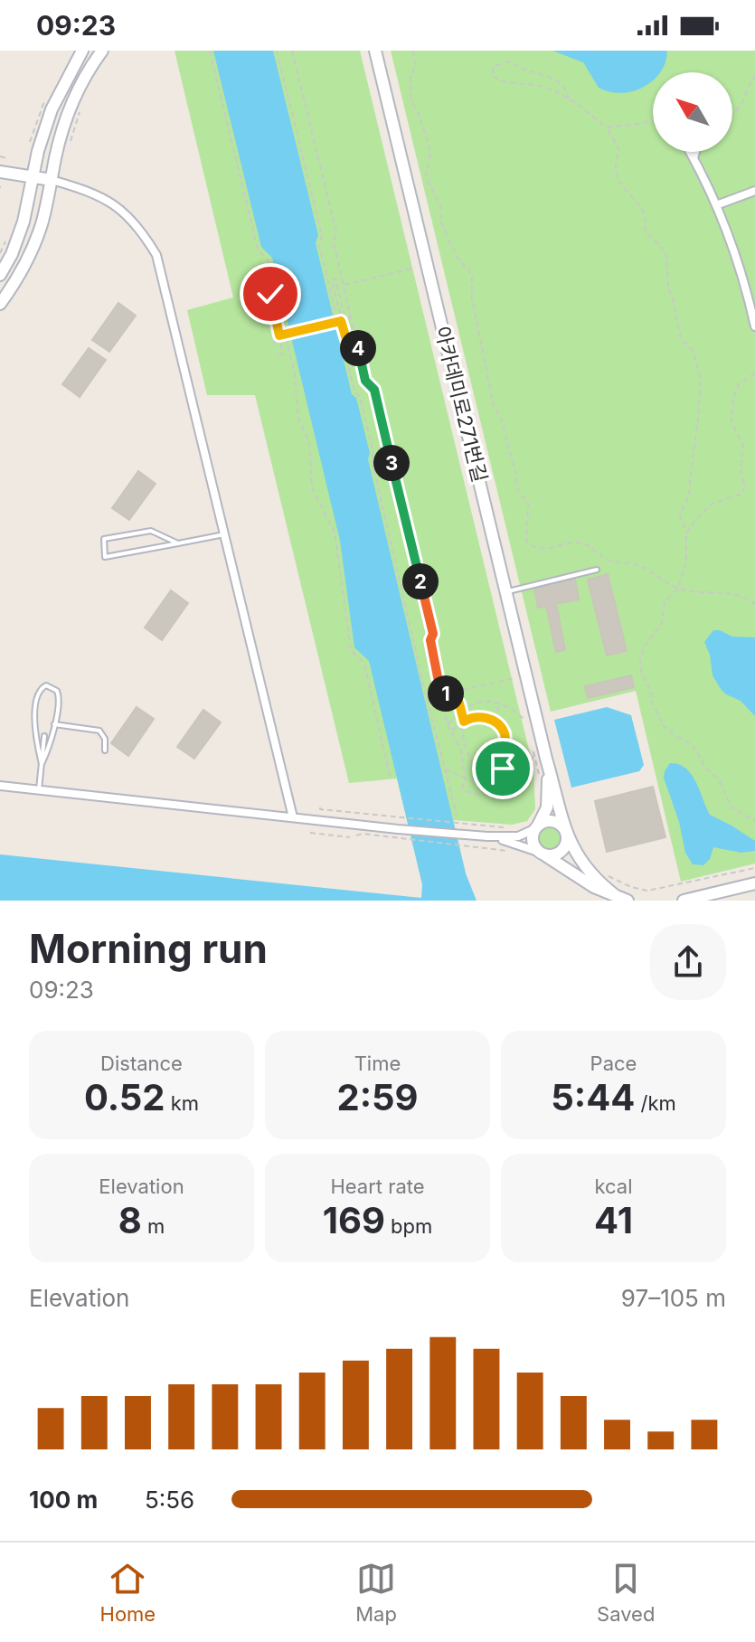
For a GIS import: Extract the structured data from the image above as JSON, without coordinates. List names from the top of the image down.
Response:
{
  "streets": {
    "street": ["아카데미로271번길"]
  },
  "north": "top left",
  "page": {
    "status": "09:23",
    "pins": [
      "4",
      "3",
      "2",
      "1"
    ],
    "heading": ["Morning run", "09:23"],
    "stats": [
      ["Distance", "0.52 km"],
      ["Time", "2:59"],
      ["Pace", "5:44 /km"],
      ["Elevation", "8 m"],
      ["Heart rate", "169 bpm"],
      ["kcal", "41"]
    ],
    "chart": ["Elevation", "97–105 m"],
    "list": [
      {
        "name": "100 m",
        "note": "5:56"
      }
    ],
    "tabs": ["Home", "Map", "Saved"]
  }
}
